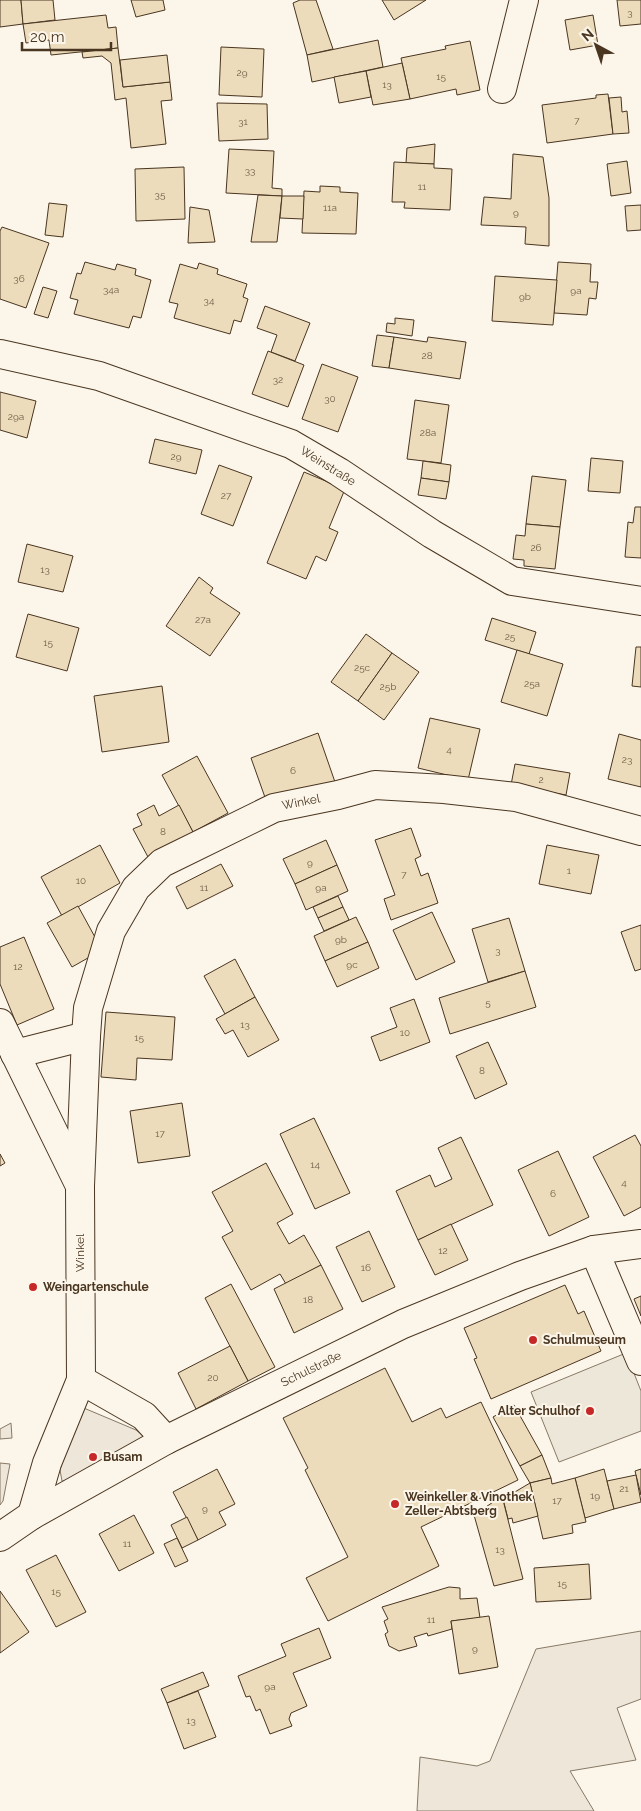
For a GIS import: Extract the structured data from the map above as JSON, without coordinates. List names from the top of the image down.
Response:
{
  "streets": {
    "street": ["Weinstraße", "Winkel", "Schulstraße"]
  },
  "crossings": [
    ["Winkel", "Schulstraße"]
  ],
  "places": [
    "Weingartenschule",
    "Schulmuseum",
    "Alter Schulhof",
    "Busam",
    "Weinkeller & Vinothek Zeller-Abtsberg"
  ],
  "house_numbers": [
    "3",
    "29",
    "15",
    "13",
    "7",
    "31",
    "33",
    "11",
    "35",
    "11a",
    "9",
    "36",
    "34a",
    "9a",
    "9b",
    "34",
    "28",
    "32",
    "30",
    "29a",
    "28a",
    "29",
    "27",
    "26",
    "13",
    "27a",
    "25",
    "15",
    "25c",
    "25a",
    "25b",
    "4",
    "23",
    "6",
    "2",
    "8",
    "9",
    "1",
    "7",
    "10",
    "11",
    "9a",
    "9b",
    "3",
    "9c",
    "12",
    "5",
    "13",
    "10",
    "15",
    "8",
    "17",
    "14",
    "4",
    "6",
    "12",
    "16",
    "18",
    "20",
    "21",
    "19",
    "17",
    "9",
    "11",
    "13",
    "15",
    "15",
    "11",
    "9",
    "9a",
    "13"
  ],
  "scale_bar": "20 m",
  "north": "top left"
}
